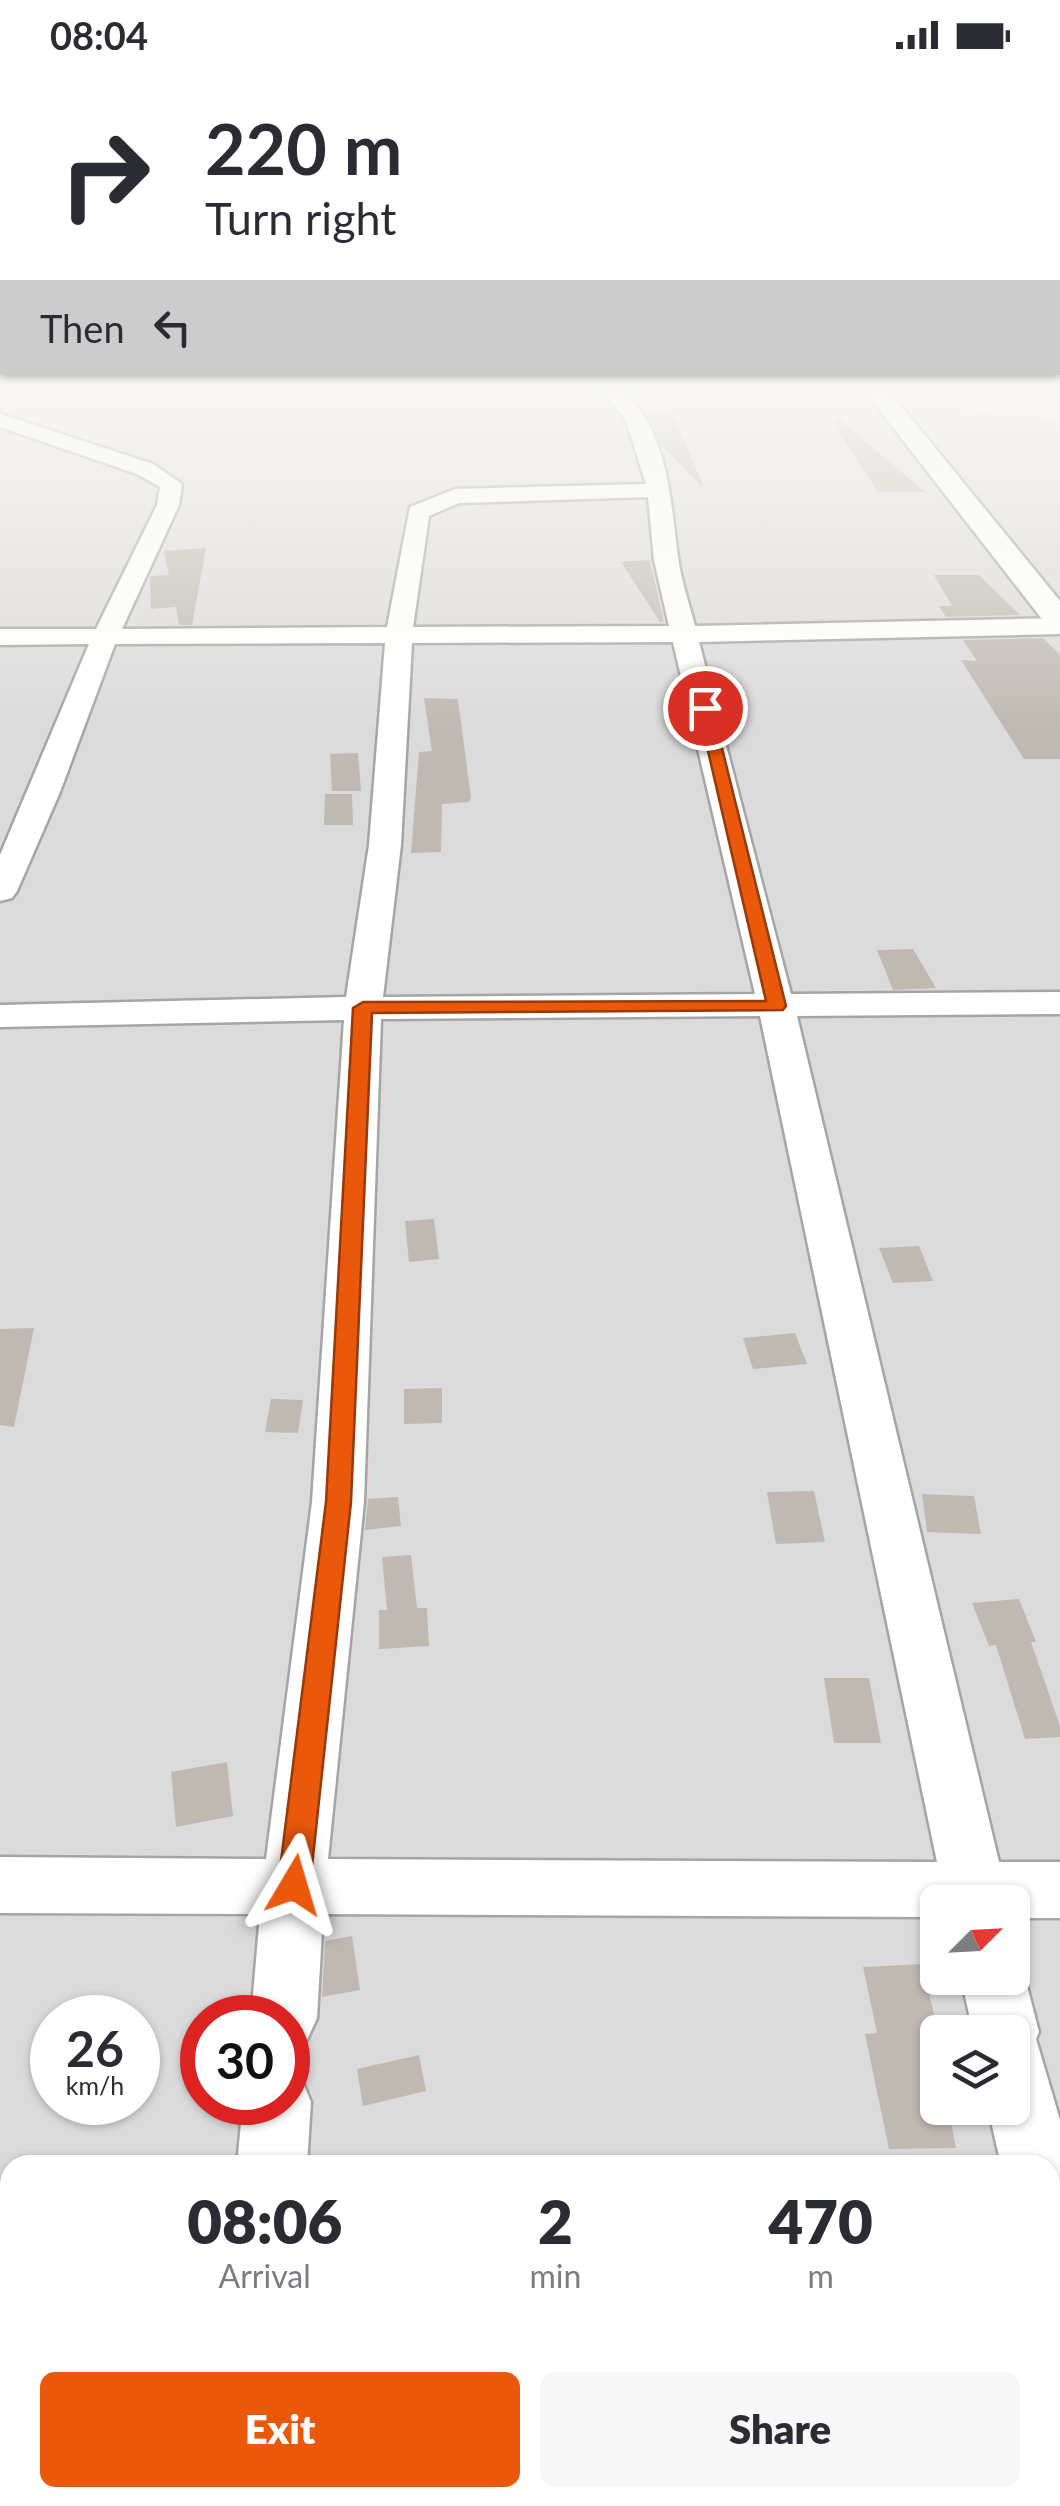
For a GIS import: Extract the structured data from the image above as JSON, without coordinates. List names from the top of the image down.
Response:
{
  "north": "top right",
  "page": {
    "status": "08:04",
    "turn": ["220 m", "Turn right"],
    "then": "Then",
    "speed": "26 km/h",
    "limit": "30",
    "eta": [
      "08:06",
      "Arrival",
      "2",
      "min",
      "470",
      "m"
    ],
    "buttons": ["Exit", "Share"]
  }
}
